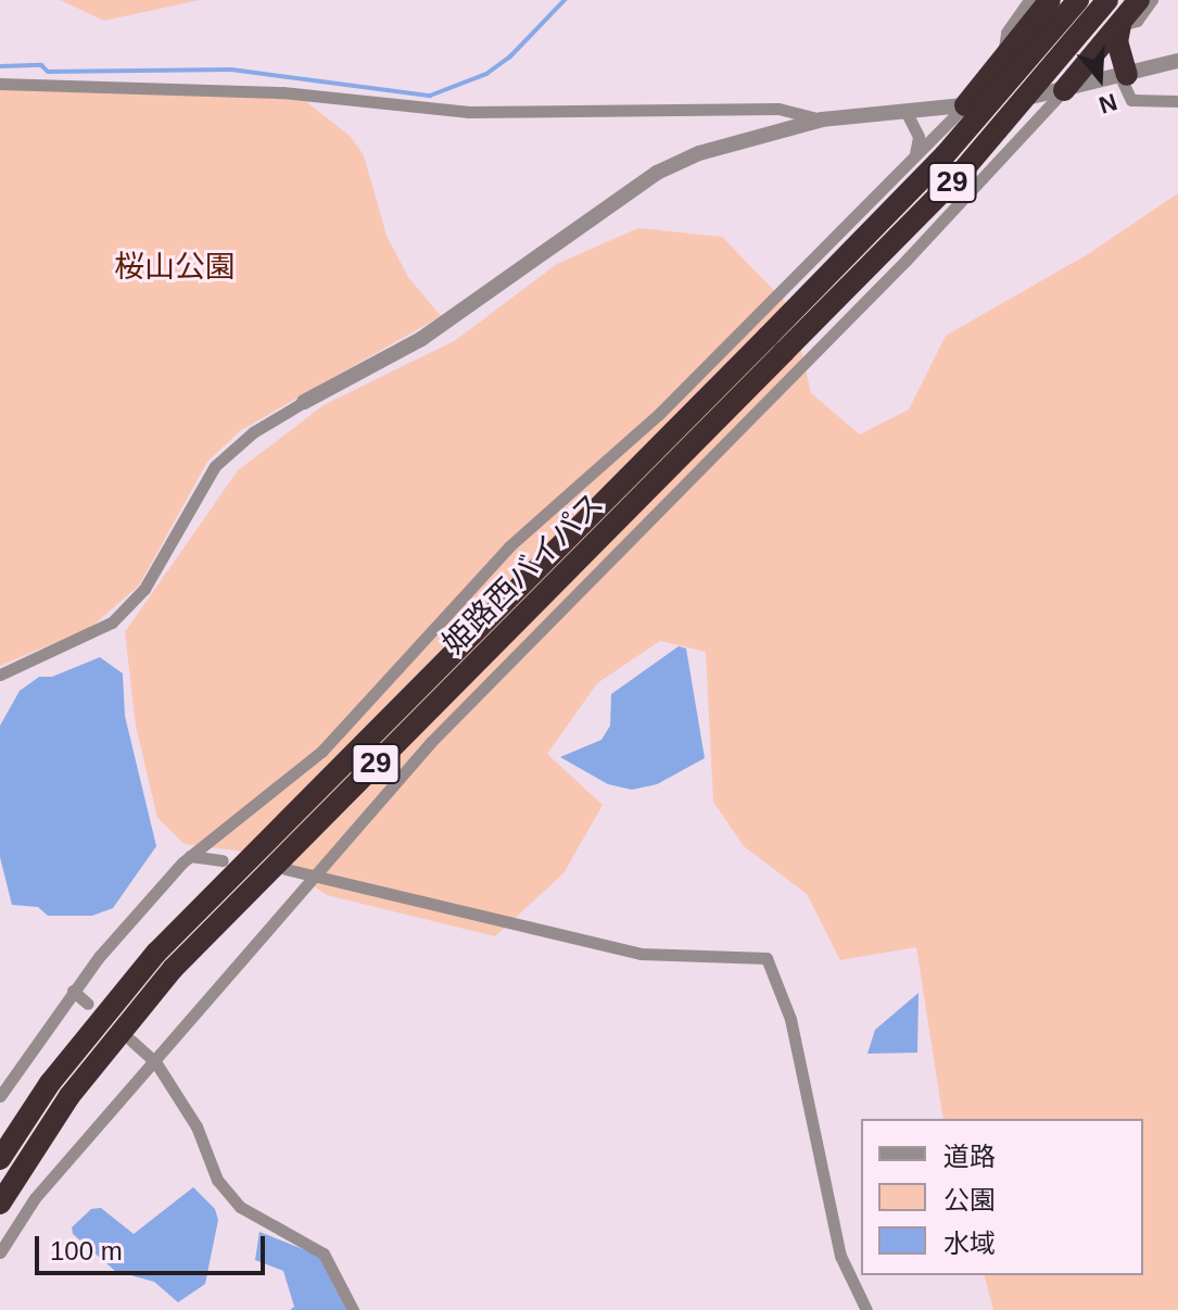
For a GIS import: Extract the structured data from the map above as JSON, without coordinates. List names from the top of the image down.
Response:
{
  "streets": {
    "highway": ["29", "姫路西バイパス"]
  },
  "parks": ["桜山公園"],
  "legend": ["道路", "公園", "水域"],
  "scale_bar": "100 m",
  "north": "bottom"
}
